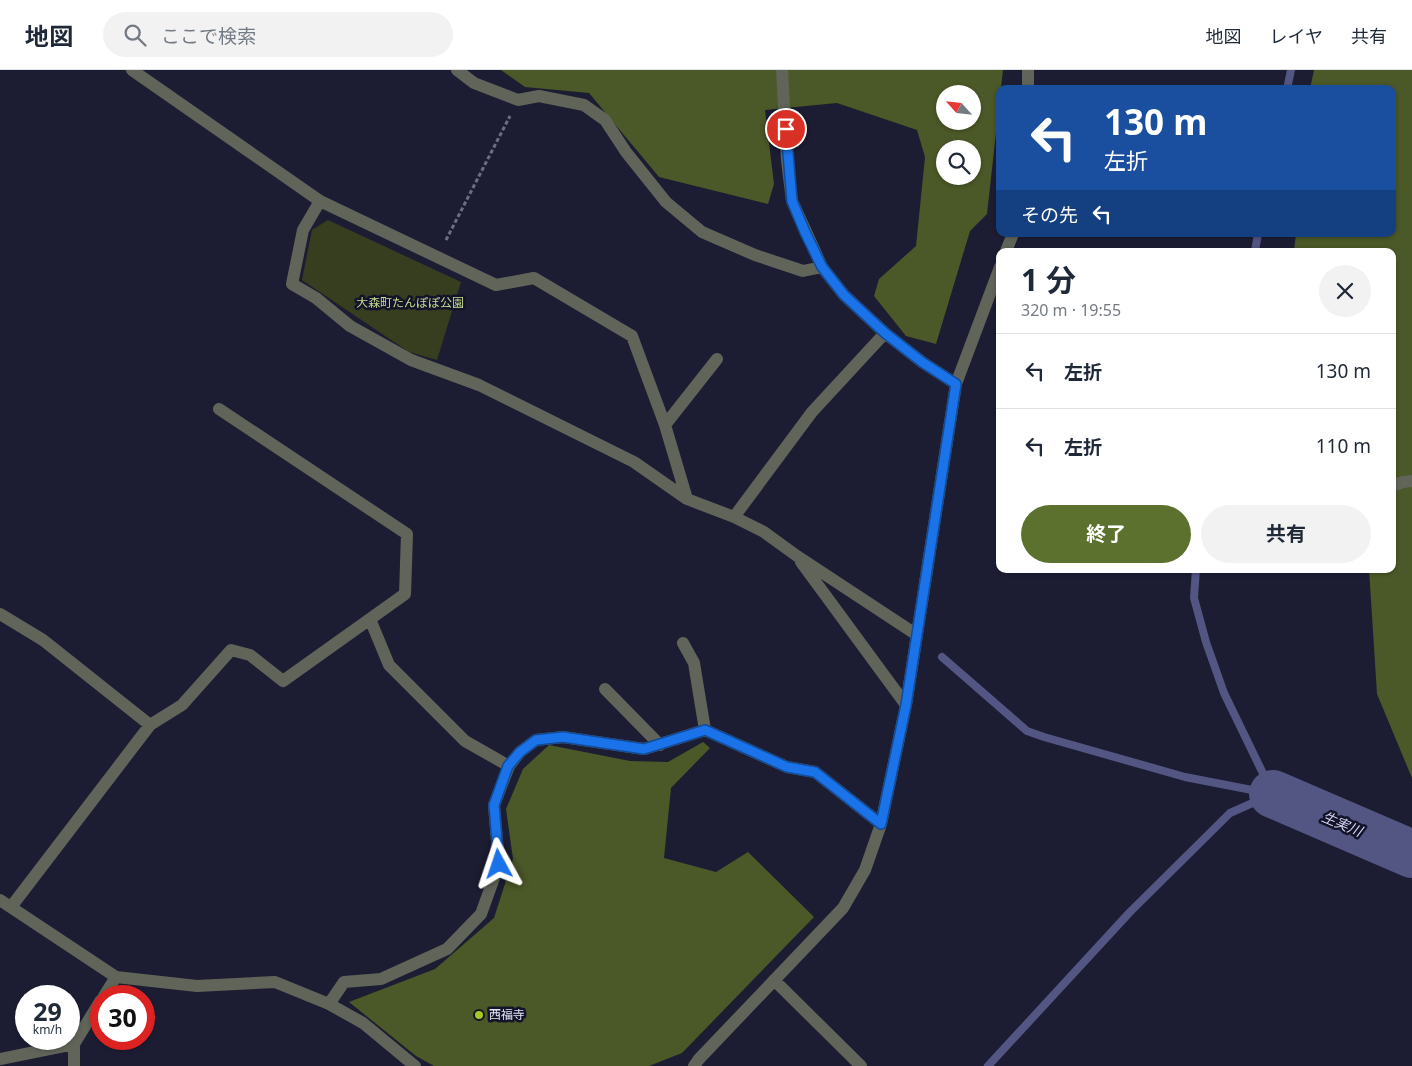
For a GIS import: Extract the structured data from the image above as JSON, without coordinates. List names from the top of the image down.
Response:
{
  "water": ["生実川"],
  "parks": ["大森町たんぽぽ公園"],
  "places": ["西福寺"],
  "north": "top left",
  "page": {
    "header": "地図",
    "search": "ここで検索",
    "nav": ["地図", "レイヤ", "共有"],
    "turn": ["130 m", "左折"],
    "then": "その先",
    "heading": ["1 分", "320 m · 19:55"],
    "list": [
      {
        "name": "左折",
        "value": "130 m"
      },
      {
        "name": "左折",
        "value": "110 m"
      }
    ],
    "buttons": ["終了", "共有"],
    "speed": "29 km/h",
    "limit": "30"
  }
}
